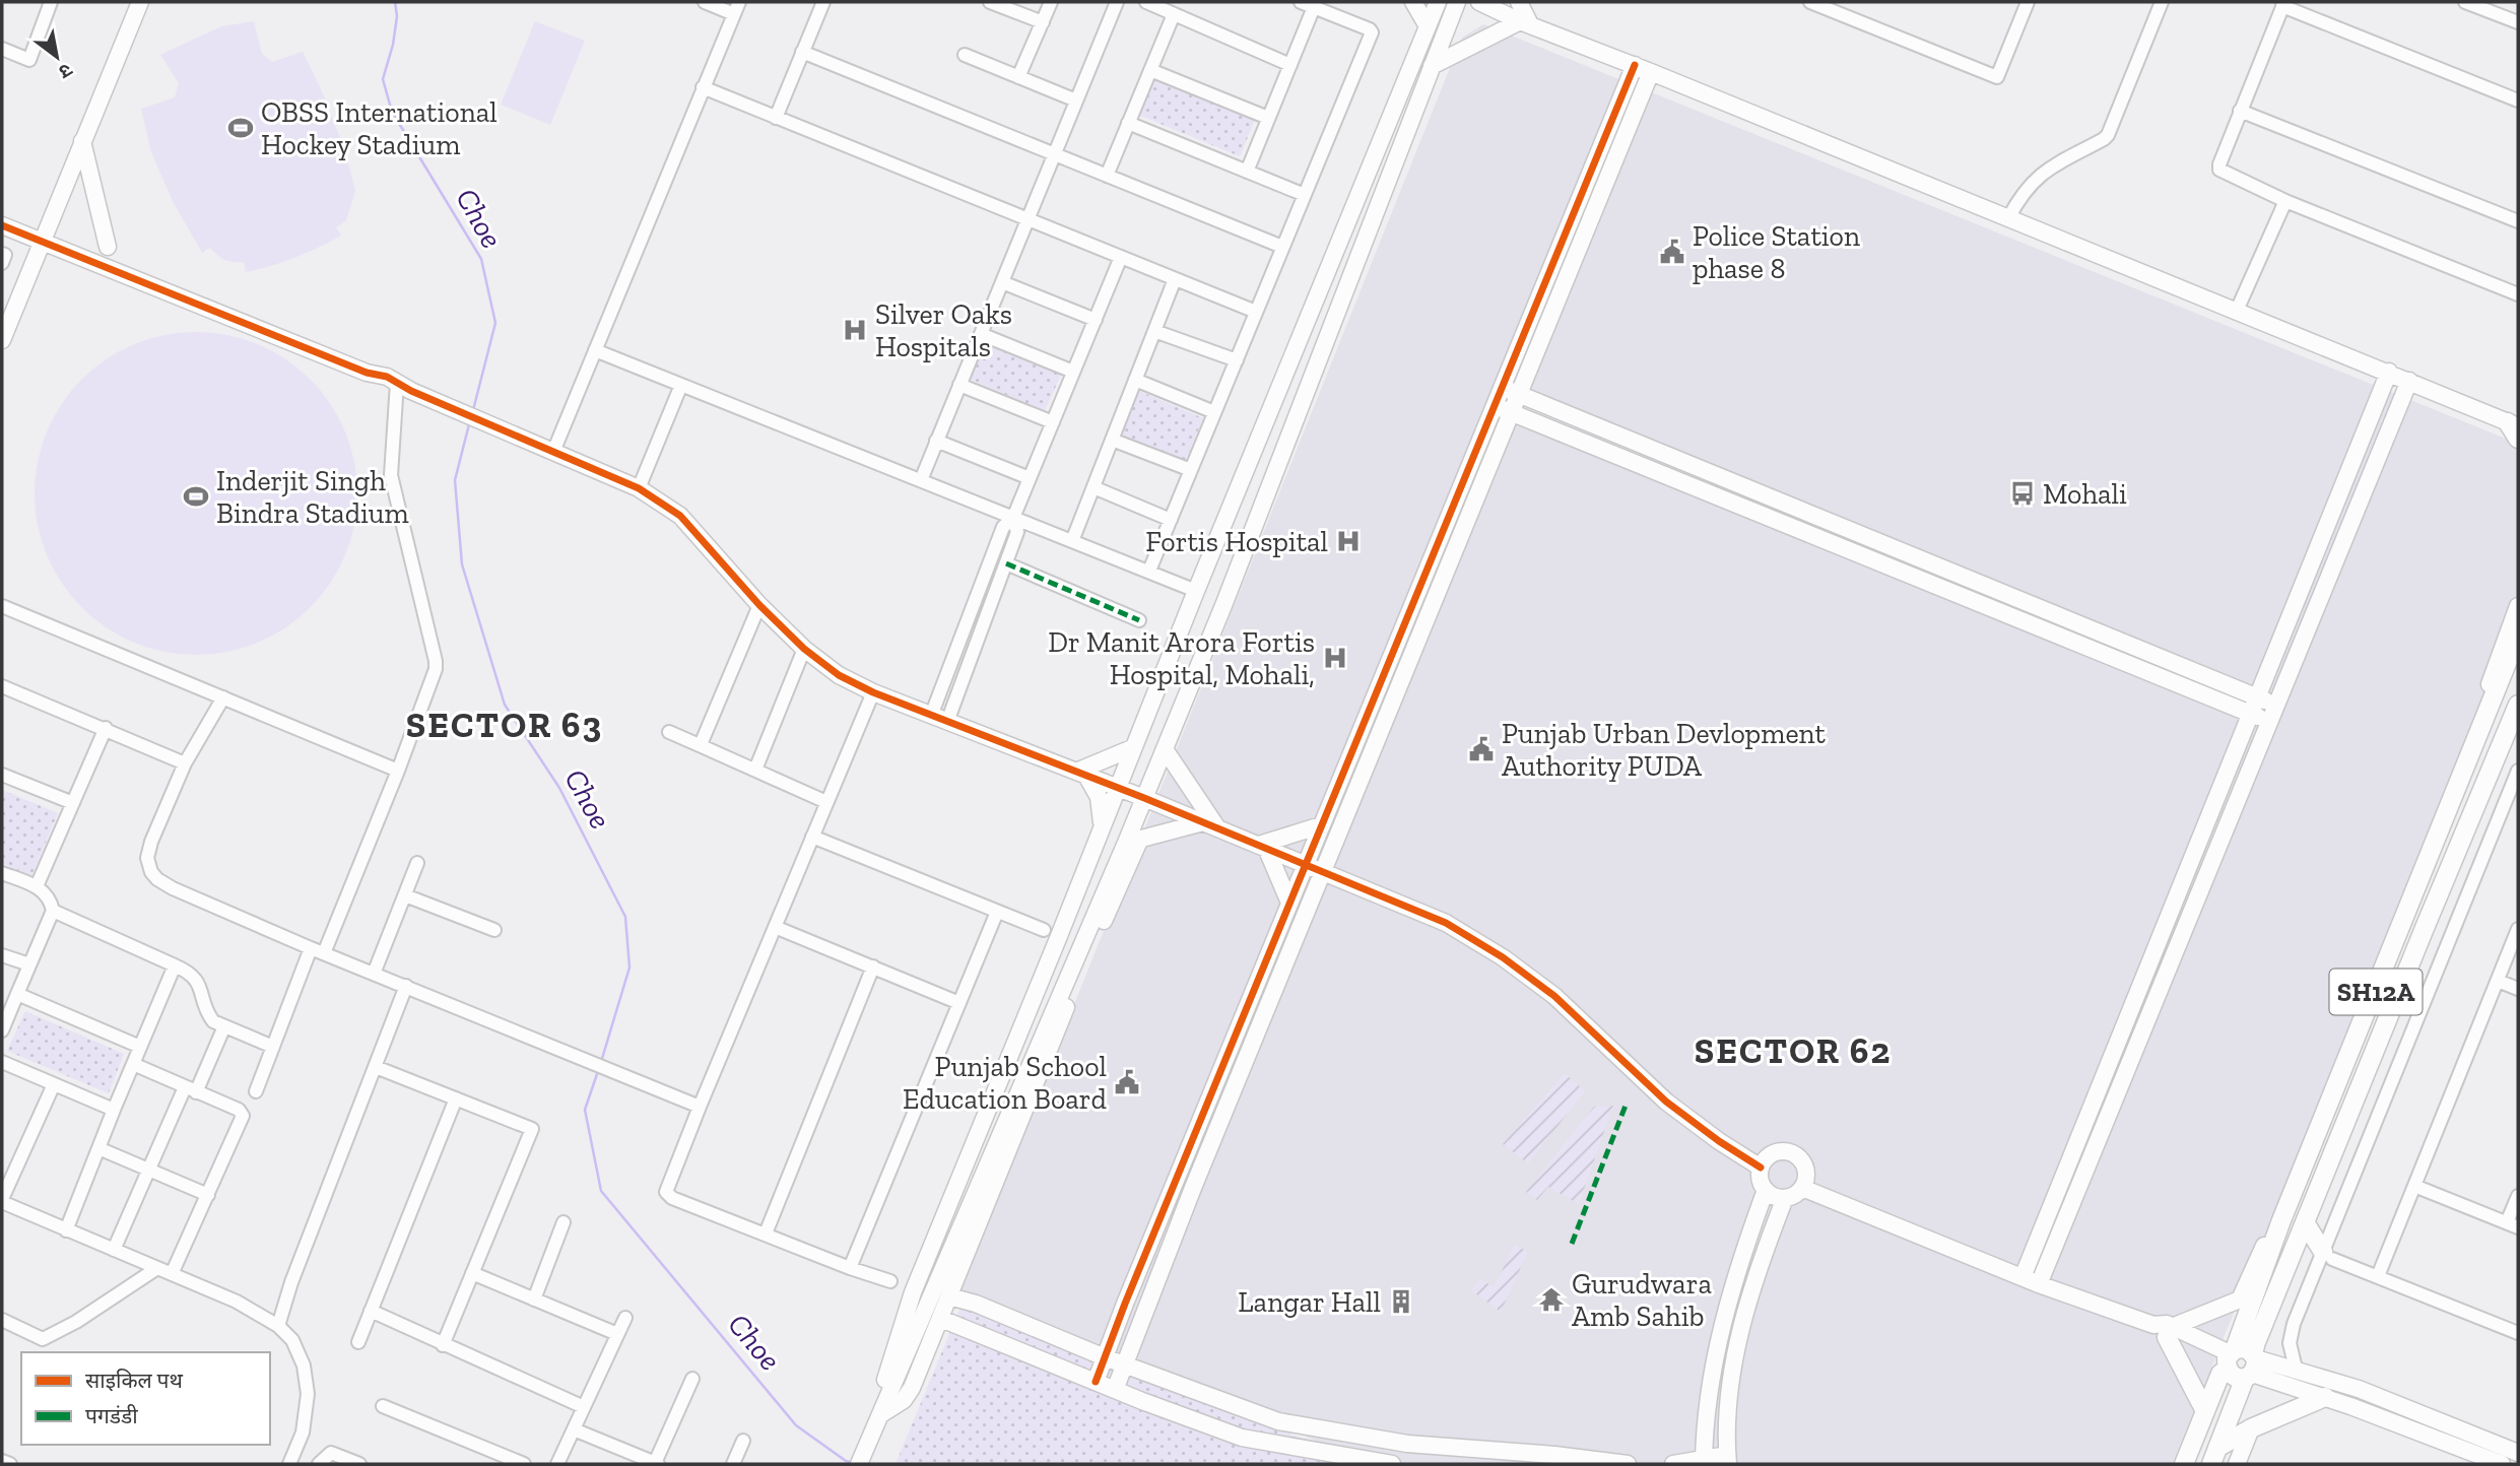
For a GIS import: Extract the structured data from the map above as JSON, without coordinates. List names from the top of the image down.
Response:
{
  "streets": {
    "main road": ["SH12A"]
  },
  "districts": ["SECTOR 63", "SECTOR 62"],
  "water": ["Choe"],
  "places": {
    "sports": ["OBSS International Hockey Stadium", "Inderjit Singh Bindra Stadium"],
    "public building": ["Police Station phase 8", "Punjab Urban Devlopment Authority PUDA", "Punjab School Education Board"],
    "hospital": ["Silver Oaks Hospitals", "Fortis Hospital", "Dr Manit Arora Fortis Hospital, Mohali,"],
    "bus stop": ["Mohali"],
    "temple": ["Gurudwara Amb Sahib"],
    "building": ["Langar Hall"]
  },
  "legend": ["साइकिल पथ", "पगडंडी"],
  "north": "bottom right"
}
